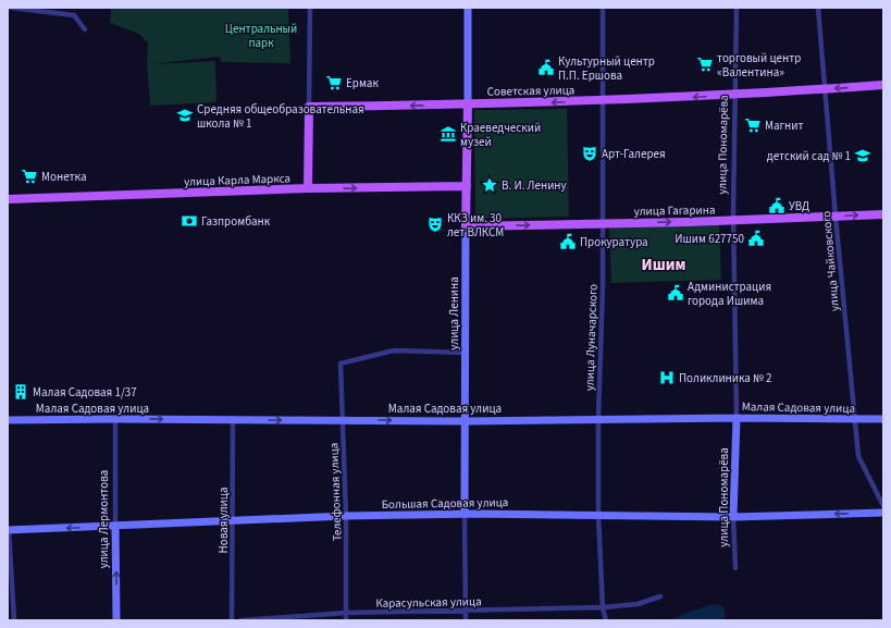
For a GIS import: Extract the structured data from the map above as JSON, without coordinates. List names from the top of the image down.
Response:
{
  "streets": {
    "main road": [
      "Советская улица",
      "улица Карла Маркса",
      "улица Гагарина",
      "улица Ленина"
    ],
    "street": [
      "улица Пономарёва",
      "улица Чайковского",
      "улица Луначарского",
      "Малая Садовая улица",
      "Телефонная улица",
      "Большая Садовая улица",
      "улица Лермонтова",
      "Новая улица",
      "Карасульская улица"
    ]
  },
  "crossings": [
    ["Советская улица", "улица Пономарёва"],
    ["Советская улица", "улица Чайковского"],
    ["Советская улица", "улица Ленина"],
    ["Советская улица", "улица Луначарского"],
    ["улица Пономарёва", "улица Гагарина"],
    ["улица Пономарёва", "Малая Садовая улица"],
    ["улица Пономарёва", "Большая Садовая улица"],
    ["улица Карла Маркса", "улица Ленина"],
    ["улица Гагарина", "улица Чайковского"],
    ["улица Гагарина", "улица Ленина"],
    ["улица Гагарина", "улица Луначарского"],
    ["улица Чайковского", "Малая Садовая улица"],
    ["улица Ленина", "Малая Садовая улица"],
    ["улица Ленина", "Телефонная улица"],
    ["улица Ленина", "Большая Садовая улица"],
    ["улица Ленина", "Карасульская улица"],
    ["улица Луначарского", "Малая Садовая улица"],
    ["улица Луначарского", "Большая Садовая улица"],
    ["улица Луначарского", "Карасульская улица"],
    ["Малая Садовая улица", "Телефонная улица"],
    ["Малая Садовая улица", "улица Лермонтова"],
    ["Малая Садовая улица", "Новая улица"],
    ["Телефонная улица", "Большая Садовая улица"],
    ["Телефонная улица", "Карасульская улица"],
    ["Большая Садовая улица", "улица Лермонтова"],
    ["Большая Садовая улица", "Новая улица"]
  ],
  "one_way": [
    "Советская улица",
    "улица Гагарина",
    "Малая Садовая улица",
    "улица Лермонтова"
  ],
  "districts": ["Ишим"],
  "parks": ["Центральный парк"],
  "places": {
    "supermarket": [
      "торговый центр «Валентина»",
      "Ермак",
      "Магнит",
      "Монетка"
    ],
    "public building": [
      "Культурный центр П.П. Ершова",
      "УВД",
      "Ишим 627750",
      "Прокуратура",
      "Администрация города Ишима"
    ],
    "school or university": ["Средняя общеобразовательная школа № 1", "детский сад № 1"],
    "museum": ["Краеведческий музей"],
    "theatre": ["Арт-Галерея", "ККЗ им. 30 лет ВЛКСМ"],
    "place": ["В. И. Ленину"],
    "bank": ["Газпромбанк"],
    "hospital": ["Поликлиника № 2"],
    "building": ["Малая Садовая 1/37"]
  }
}
